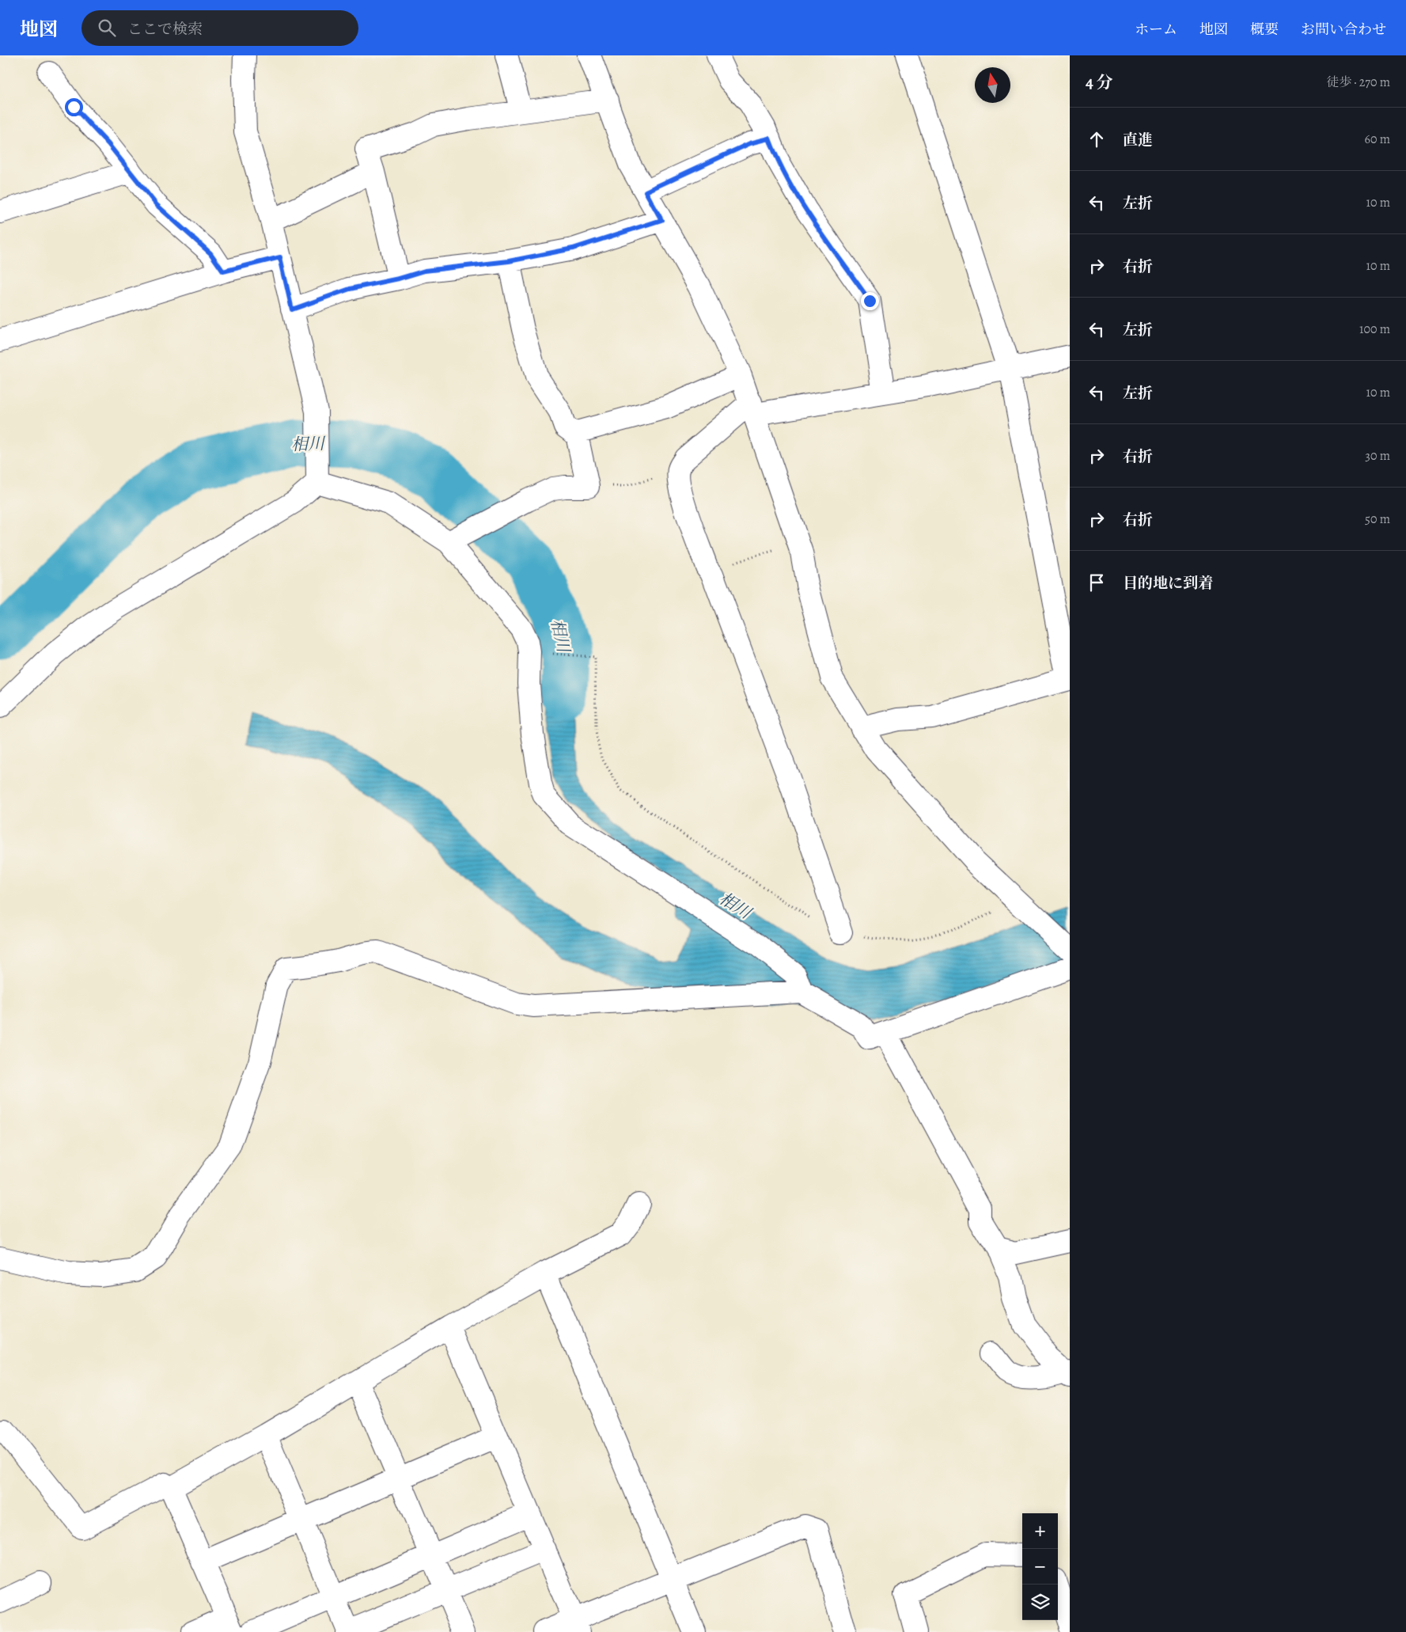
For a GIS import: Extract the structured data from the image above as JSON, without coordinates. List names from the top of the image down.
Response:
{
  "water": ["相川"],
  "north": "top",
  "page": {
    "header": "地図",
    "search": "ここで検索",
    "nav": [
      "ホーム",
      "地図",
      "概要",
      "お問い合わせ"
    ],
    "heading": ["4 分", "徒歩 · 270 m"],
    "list": [
      ["直進", "60 m"],
      ["左折", "10 m"],
      ["右折", "10 m"],
      ["左折", "100 m"],
      ["左折", "10 m"],
      ["右折", "30 m"],
      ["右折", "50 m"],
      "目的地に到着"
    ],
    "map_buttons": ["+", "−"]
  }
}
